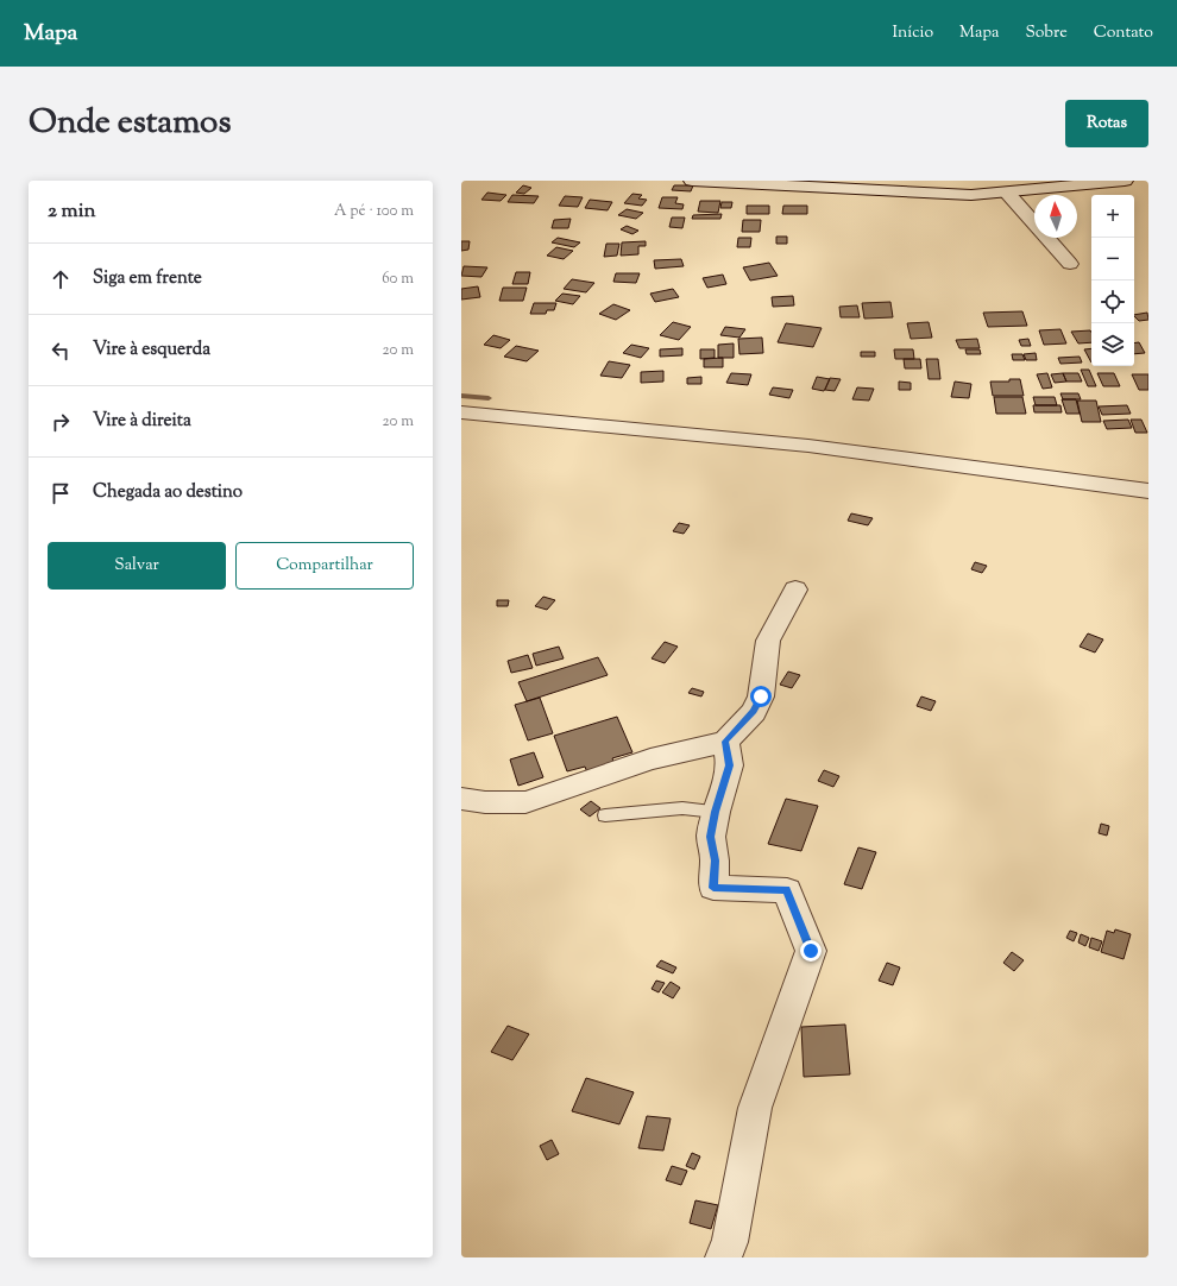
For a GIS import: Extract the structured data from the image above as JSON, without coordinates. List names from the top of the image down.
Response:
{
  "north": "top",
  "page": {
    "header": "Mapa",
    "nav": [
      "Início",
      "Mapa",
      "Sobre",
      "Contato"
    ],
    "title": "Onde estamos",
    "buttons": [
      "Rotas",
      ["Salvar", "Compartilhar"]
    ],
    "heading": ["2 min", "A pé · 100 m"],
    "map_buttons": ["+", "−"],
    "list": [
      ["Siga em frente", "60 m"],
      ["Vire à esquerda", "20 m"],
      ["Vire à direita", "20 m"],
      "Chegada ao destino"
    ]
  }
}
